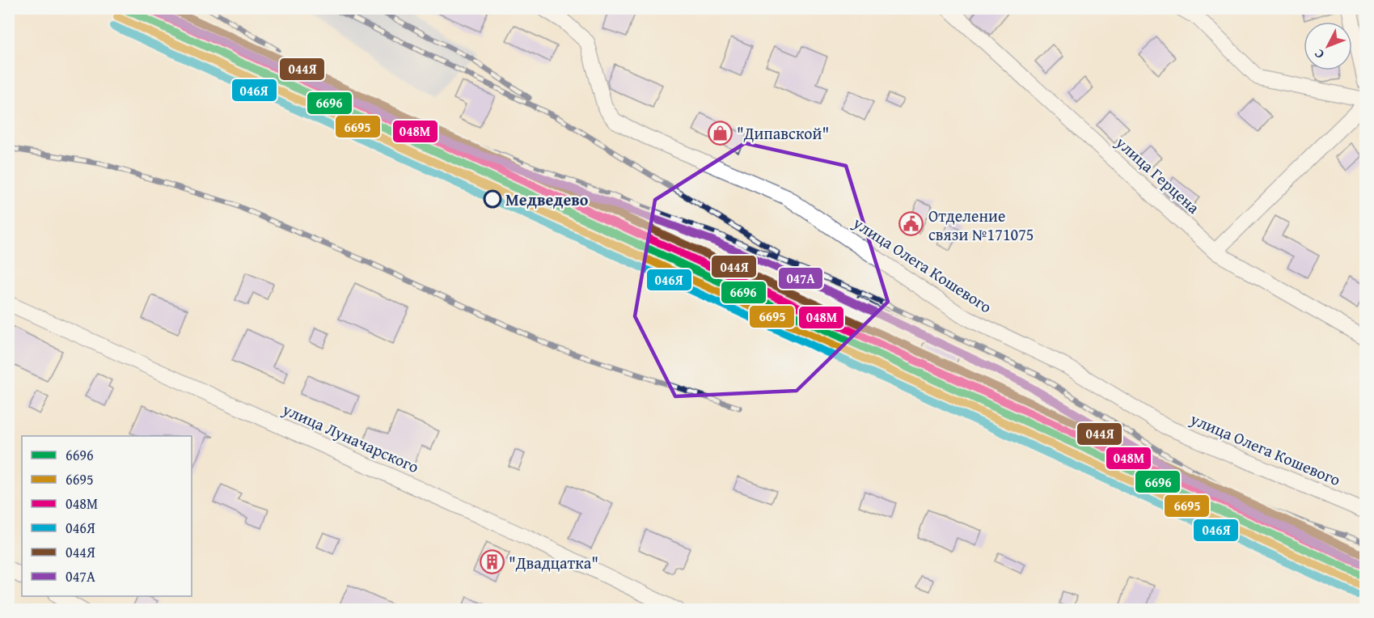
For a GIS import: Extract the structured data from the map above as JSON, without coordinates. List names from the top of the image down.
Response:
{
  "streets": {
    "street": ["улица Герцена", "улица Олега Кошевого", "улица Луначарского"]
  },
  "places": {
    "shop": ["\"Дипавской\""],
    "other": ["Медведево"],
    "public building": ["Отделение связи №171075"],
    "building": ["\"Двадцатка\""]
  },
  "lines": [
    "transit line 6696",
    "transit line 048М",
    "transit line 044Я",
    "transit line 047А",
    "transit line 6695",
    "transit line 046Я"
  ],
  "legend": [
    "6696",
    "6695",
    "048М",
    "046Я",
    "044Я",
    "047А"
  ],
  "north": "bottom left"
}
